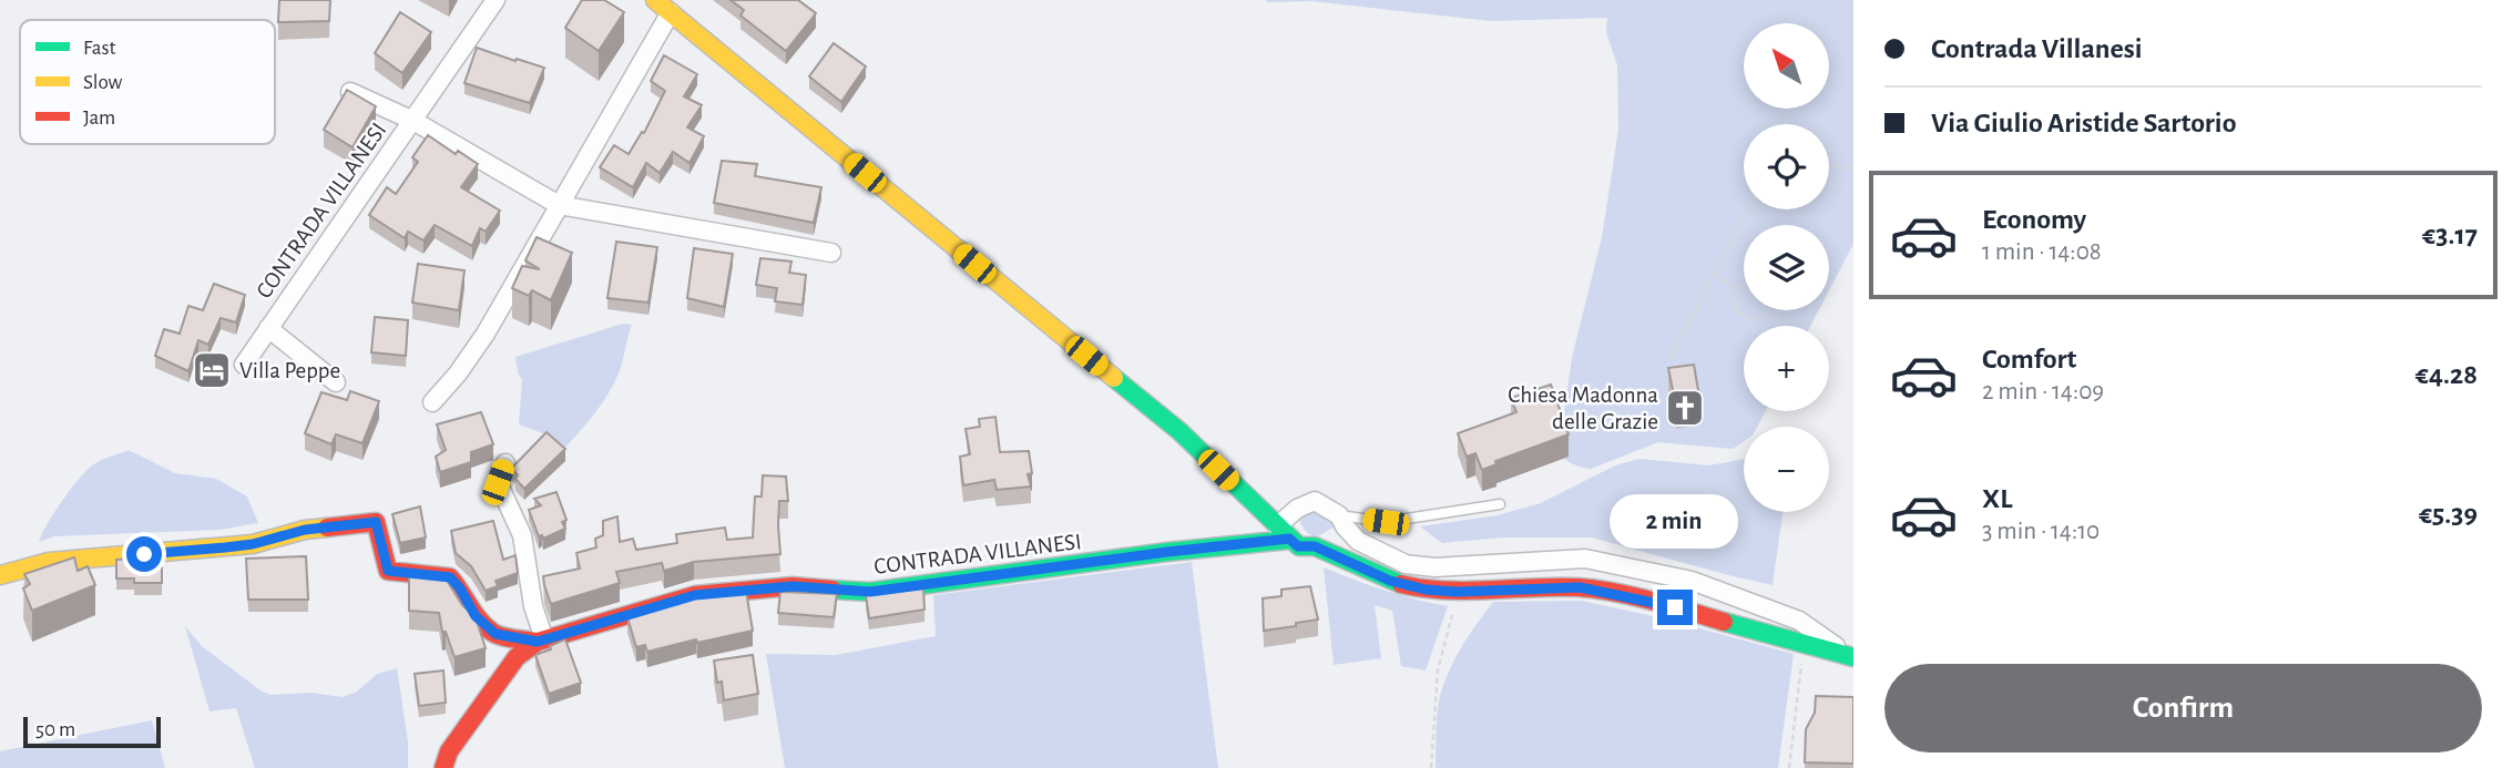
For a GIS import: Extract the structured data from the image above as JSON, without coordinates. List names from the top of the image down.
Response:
{
  "streets": {
    "street": ["CONTRADA VILLANESI"]
  },
  "places": {
    "hotel": ["Villa Peppe"],
    "church": ["Chiesa Madonna delle Grazie"]
  },
  "legend": ["Fast", "Slow", "Jam"],
  "scale_bar": "50 m",
  "north": "top left",
  "page": {
    "banner": ["Contrada Villanesi", "Via Giulio Aristide Sartorio"],
    "map_buttons": ["+", "−"],
    "list": [
      {
        "name": "Economy",
        "note": "1 min · 14:08",
        "value": "€3.17"
      },
      {
        "name": "Comfort",
        "note": "2 min · 14:09",
        "value": "€4.28"
      },
      {
        "name": "XL",
        "note": "3 min · 14:10",
        "value": "€5.39"
      }
    ],
    "bubble": "2 min",
    "buttons": "Confirm",
    "scale": "50 m"
  }
}
